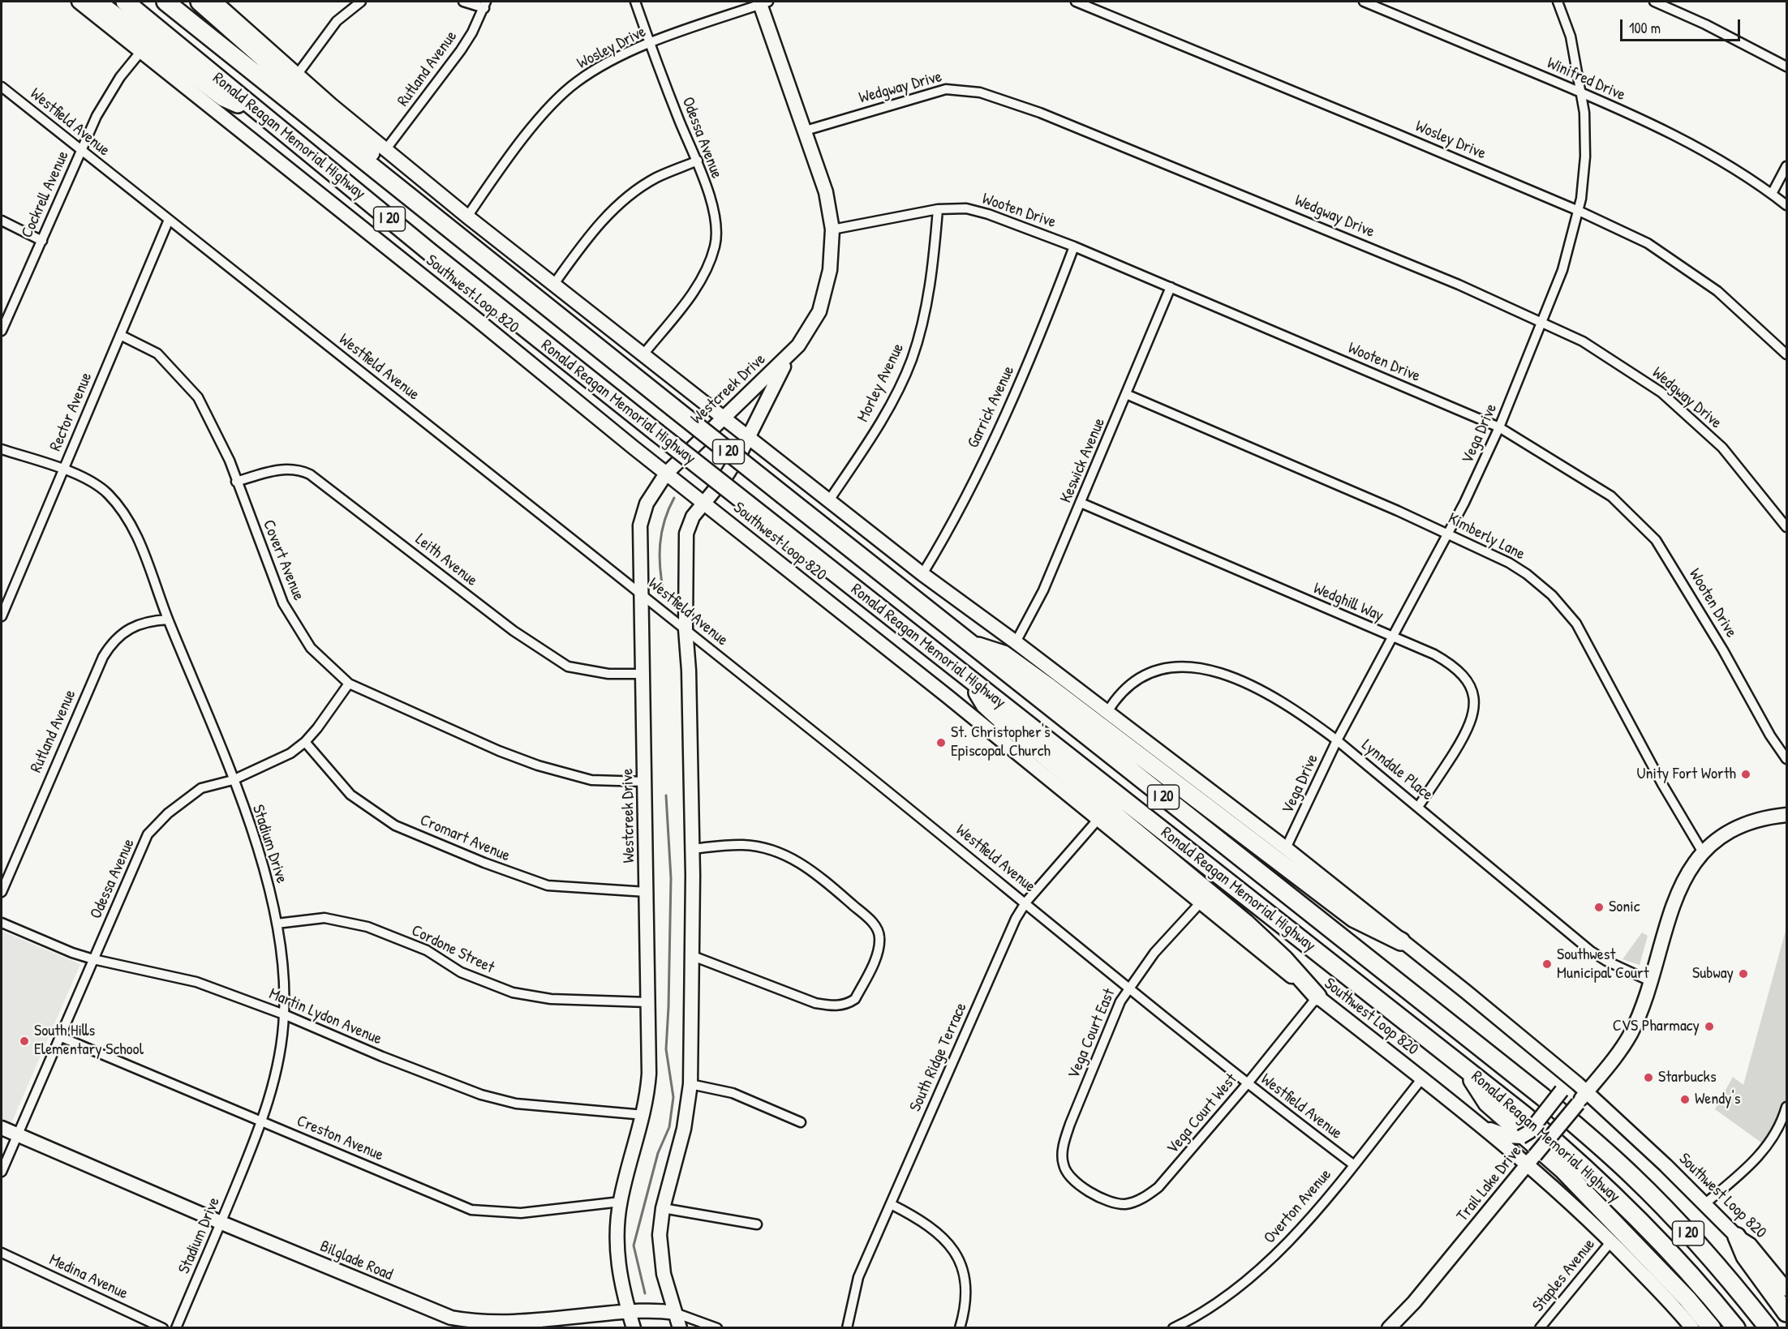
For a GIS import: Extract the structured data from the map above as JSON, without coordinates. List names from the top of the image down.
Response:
{
  "streets": {
    "highway": ["Ronald Reagan Memorial Highway", "I 20"],
    "main road": [
      "Southwest Loop 820",
      "Westcreek Drive",
      "Trail Lake Drive",
      "Bilglade Road"
    ],
    "street": [
      "Wosley Drive",
      "Rutland Avenue",
      "Winifred Drive",
      "Wedgway Drive",
      "Westfield Avenue",
      "Odessa Avenue",
      "Cockrell Avenue",
      "Wooten Drive",
      "Morley Avenue",
      "Garrick Avenue",
      "Rector Avenue",
      "Vega Drive",
      "Keswick Avenue",
      "Kimberly Lane",
      "Covert Avenue",
      "Leith Avenue",
      "Wedghill Way",
      "Lynndale Place",
      "Cromart Avenue",
      "Stadium Drive",
      "Cordone Street",
      "Martin Lydon Avenue",
      "Vega Court East",
      "South Ridge Terrace",
      "Vega Court West",
      "Creston Avenue",
      "Overton Avenue",
      "Staples Avenue",
      "Medina Avenue"
    ]
  },
  "crossings": [
    ["Wosley Drive", "Odessa Avenue"],
    ["Wosley Drive", "Southwest Loop 820"],
    ["Wosley Drive", "Westcreek Drive"],
    ["Wosley Drive", "Vega Drive"],
    ["Rutland Avenue", "Southwest Loop 820"],
    ["Rutland Avenue", "Stadium Drive"],
    ["Winifred Drive", "Vega Drive"],
    ["Wedgway Drive", "Westcreek Drive"],
    ["Wedgway Drive", "Vega Drive"],
    ["Westfield Avenue", "Cockrell Avenue"],
    ["Westfield Avenue", "Westcreek Drive"],
    ["Westfield Avenue", "Rector Avenue"],
    ["Westfield Avenue", "Vega Court East"],
    ["Westfield Avenue", "South Ridge Terrace"],
    ["Westfield Avenue", "Vega Court West"],
    ["Westfield Avenue", "Overton Avenue"],
    ["Odessa Avenue", "Southwest Loop 820"],
    ["Odessa Avenue", "Covert Avenue"],
    ["Odessa Avenue", "Cromart Avenue"],
    ["Odessa Avenue", "Stadium Drive"],
    ["Odessa Avenue", "Martin Lydon Avenue"],
    ["Odessa Avenue", "Creston Avenue"],
    ["Odessa Avenue", "Bilglade Road"],
    ["Cockrell Avenue", "Southwest Loop 820"],
    ["Wooten Drive", "Morley Avenue"],
    ["Wooten Drive", "Westcreek Drive"],
    ["Wooten Drive", "Garrick Avenue"],
    ["Wooten Drive", "Vega Drive"],
    ["Wooten Drive", "Keswick Avenue"],
    ["Southwest Loop 820", "Morley Avenue"],
    ["Southwest Loop 820", "Westcreek Drive"],
    ["Southwest Loop 820", "Garrick Avenue"],
    ["Southwest Loop 820", "Vega Drive"],
    ["Southwest Loop 820", "Keswick Avenue"],
    ["Southwest Loop 820", "Lynndale Place"],
    ["Southwest Loop 820", "Vega Court East"],
    ["Southwest Loop 820", "South Ridge Terrace"],
    ["Southwest Loop 820", "Vega Court West"],
    ["Southwest Loop 820", "Trail Lake Drive"],
    ["Southwest Loop 820", "Overton Avenue"],
    ["Southwest Loop 820", "Staples Avenue"],
    ["Westcreek Drive", "Covert Avenue"],
    ["Westcreek Drive", "Leith Avenue"],
    ["Westcreek Drive", "Cromart Avenue"],
    ["Westcreek Drive", "Cordone Street"],
    ["Westcreek Drive", "Martin Lydon Avenue"],
    ["Westcreek Drive", "Creston Avenue"],
    ["Westcreek Drive", "Bilglade Road"],
    ["Rector Avenue", "Covert Avenue"],
    ["Rector Avenue", "Stadium Drive"],
    ["Vega Drive", "Kimberly Lane"],
    ["Vega Drive", "Wedghill Way"],
    ["Vega Drive", "Lynndale Place"],
    ["Keswick Avenue", "Kimberly Lane"],
    ["Keswick Avenue", "Wedghill Way"],
    ["Kimberly Lane", "Trail Lake Drive"],
    ["Covert Avenue", "Leith Avenue"],
    ["Wedghill Way", "Lynndale Place"],
    ["Lynndale Place", "Trail Lake Drive"],
    ["Stadium Drive", "Cordone Street"],
    ["Stadium Drive", "Martin Lydon Avenue"],
    ["Stadium Drive", "Creston Avenue"],
    ["Stadium Drive", "Bilglade Road"],
    ["Vega Court East", "Vega Court West"]
  ],
  "places": [
    "St. Christopher's Episcopal Church",
    "Unity Fort Worth",
    "Sonic",
    "Southwest Municipal Court",
    "Subway",
    "CVS Pharmacy",
    "South Hills Elementary School",
    "Starbucks",
    "Wendy's"
  ],
  "scale_bar": "100 m"
}
